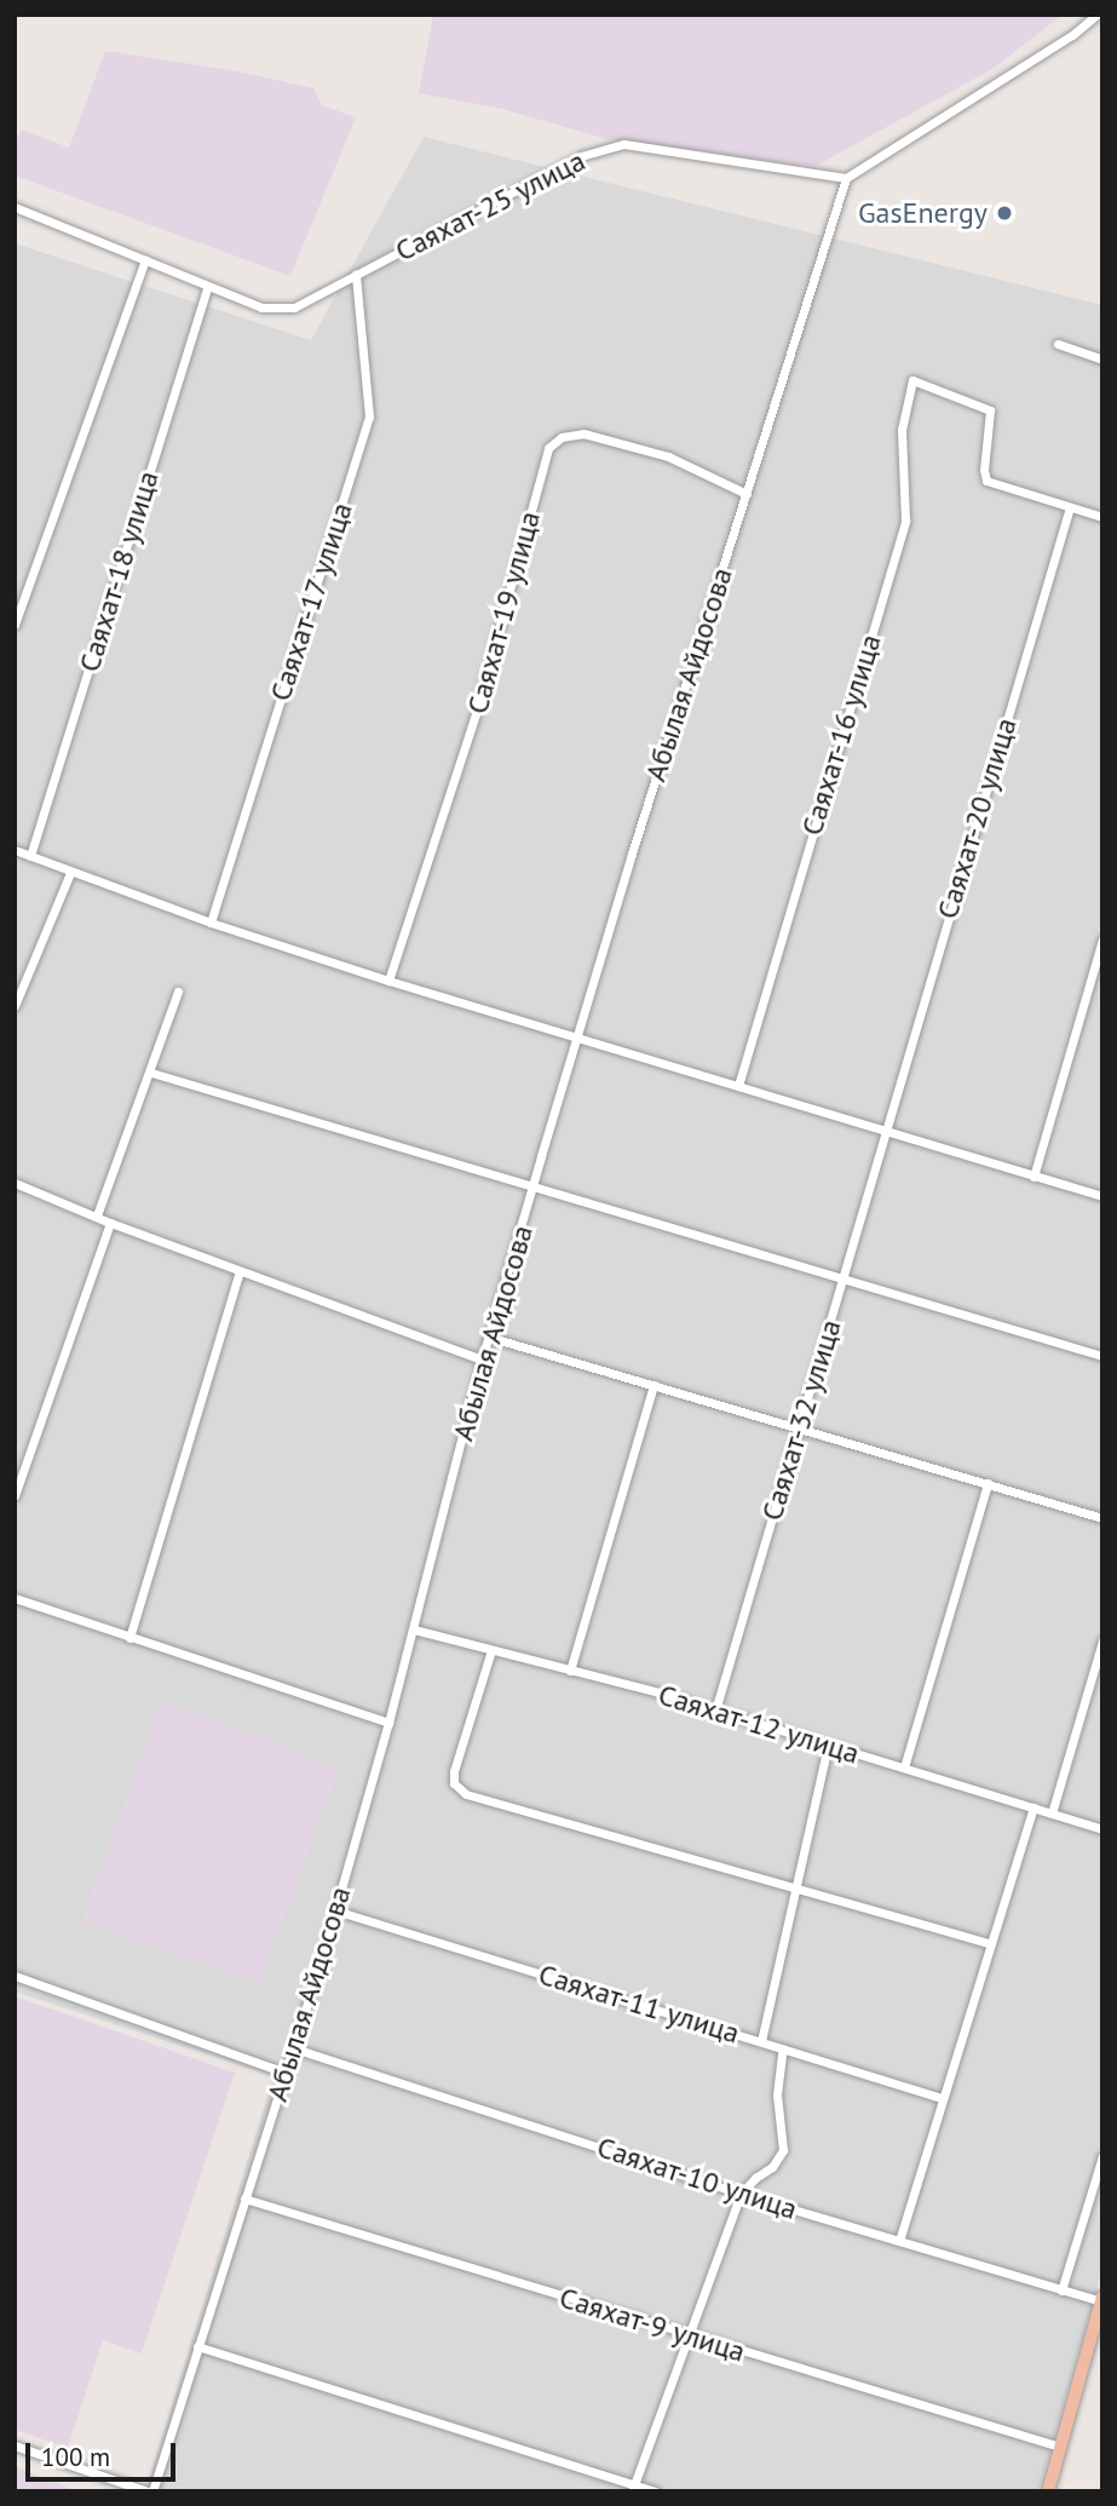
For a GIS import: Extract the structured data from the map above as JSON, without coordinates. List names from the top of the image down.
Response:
{
  "streets": {
    "street": [
      "Саяхат-25 улица",
      "Саяхат-18 улица",
      "Саяхат-17 улица",
      "Саяхат-19 улица",
      "Абылая Айдосова",
      "Саяхат-16 улица",
      "Саяхат-20 улица",
      "Саяхат-32 улица",
      "Саяхат-12 улица",
      "Саяхат-11 улица",
      "Саяхат-10 улица",
      "Саяхат-9 улица"
    ]
  },
  "crossings": [
    ["Саяхат-25 улица", "Саяхат-18 улица"],
    ["Саяхат-25 улица", "Саяхат-17 улица"],
    ["Саяхат-25 улица", "Абылая Айдосова"],
    ["Саяхат-19 улица", "Абылая Айдосова"],
    ["Абылая Айдосова", "Саяхат-12 улица"],
    ["Абылая Айдосова", "Саяхат-11 улица"],
    ["Абылая Айдосова", "Саяхат-10 улица"],
    ["Абылая Айдосова", "Саяхат-9 улица"],
    ["Саяхат-16 улица", "Саяхат-20 улица"],
    ["Саяхат-20 улица", "Саяхат-32 улица"],
    ["Саяхат-32 улица", "Саяхат-12 улица"]
  ],
  "places": ["GasEnergy"],
  "scale_bar": "100 m"
}
